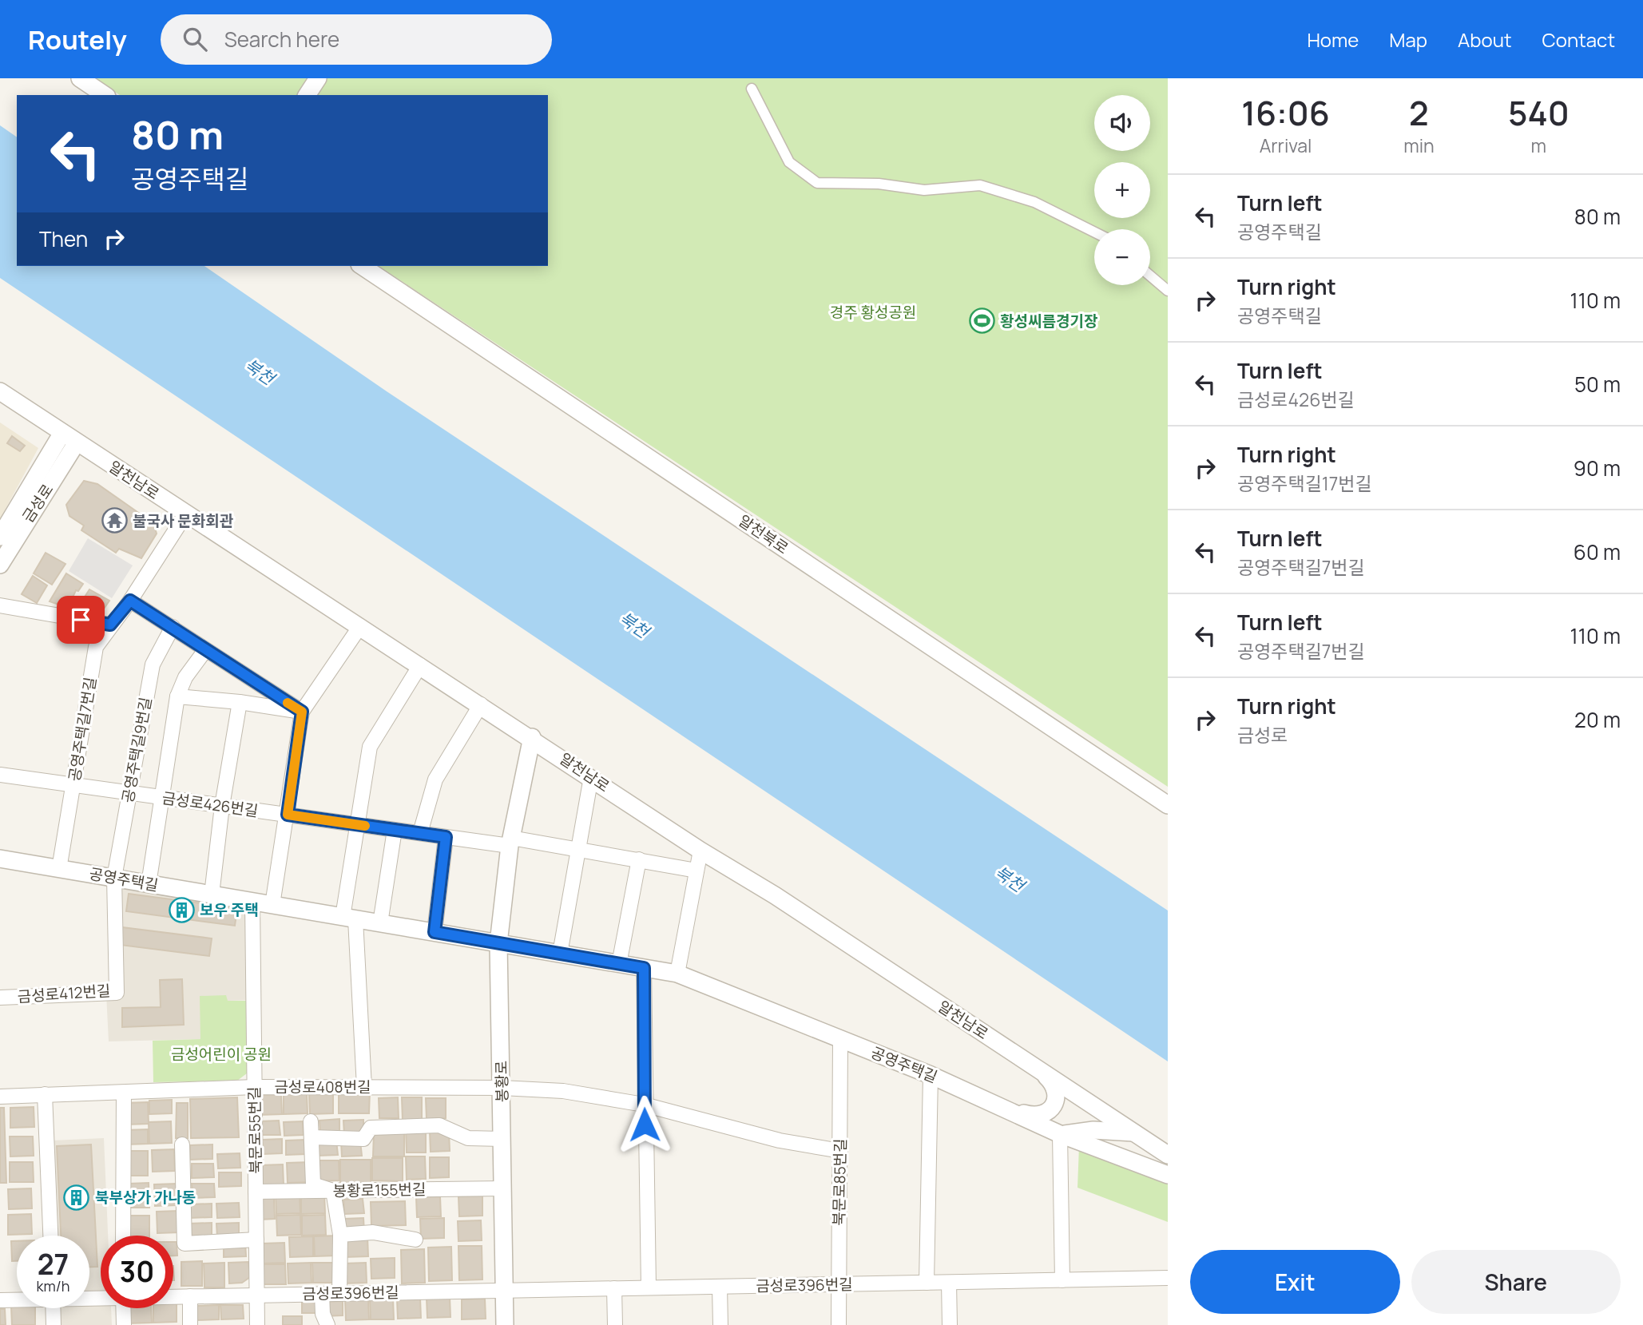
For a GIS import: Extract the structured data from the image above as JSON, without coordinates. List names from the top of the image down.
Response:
{
  "streets": {
    "street": [
      "알천남로",
      "금성로",
      "알천북로",
      "공영주택길7번길",
      "공영주택길9번길",
      "금성로426번길",
      "공영주택길",
      "금성로412번길",
      "봉황로",
      "금성로408번길",
      "북문로55번길",
      "북문로85번길",
      "봉황로155번길",
      "금성로396번길"
    ]
  },
  "crossings": [
    ["알천남로", "금성로"],
    ["알천남로", "공영주택길7번길"],
    ["알천남로", "봉황로"],
    ["공영주택길7번길", "금성로426번길"],
    ["공영주택길7번길", "공영주택길"],
    ["공영주택길9번길", "금성로426번길"],
    ["공영주택길9번길", "공영주택길"],
    ["공영주택길9번길", "금성로412번길"],
    ["금성로426번길", "봉황로"],
    ["공영주택길", "금성로412번길"],
    ["공영주택길", "봉황로"],
    ["공영주택길", "북문로55번길"],
    ["공영주택길", "북문로85번길"],
    ["봉황로", "금성로408번길"],
    ["봉황로", "봉황로155번길"],
    ["봉황로", "금성로396번길"],
    ["금성로408번길", "북문로55번길"],
    ["금성로408번길", "북문로85번길"],
    ["북문로55번길", "봉황로155번길"],
    ["북문로55번길", "금성로396번길"],
    ["북문로85번길", "금성로396번길"]
  ],
  "water": ["북천"],
  "parks": ["경주 황성공원", "금성어린이 공원"],
  "places": {
    "sports": ["황성씨름경기장"],
    "temple": ["불국사 문화회관"],
    "building": ["보우 주택", "북부상가 가나동"]
  },
  "page": {
    "header": "Routely",
    "search": "Search here",
    "nav": [
      "Home",
      "Map",
      "About",
      "Contact"
    ],
    "eta": [
      "16:06",
      "Arrival",
      "2",
      "min",
      "540",
      "m"
    ],
    "map_buttons": ["+", "−"],
    "turn": ["80 m", "공영주택길"],
    "list": [
      {
        "name": "Turn left",
        "note": "공영주택길",
        "value": "80 m"
      },
      {
        "name": "Turn right",
        "note": "공영주택길",
        "value": "110 m"
      },
      {
        "name": "Turn left",
        "note": "금성로426번길",
        "value": "50 m"
      },
      {
        "name": "Turn right",
        "note": "공영주택길17번길",
        "value": "90 m"
      },
      {
        "name": "Turn left",
        "note": "공영주택길7번길",
        "value": "60 m"
      },
      {
        "name": "Turn left",
        "note": "공영주택길7번길",
        "value": "110 m"
      },
      {
        "name": "Turn right",
        "note": "금성로",
        "value": "20 m"
      }
    ],
    "then": "Then",
    "speed": "27 km/h",
    "limit": "30",
    "buttons": ["Exit", "Share"]
  }
}
